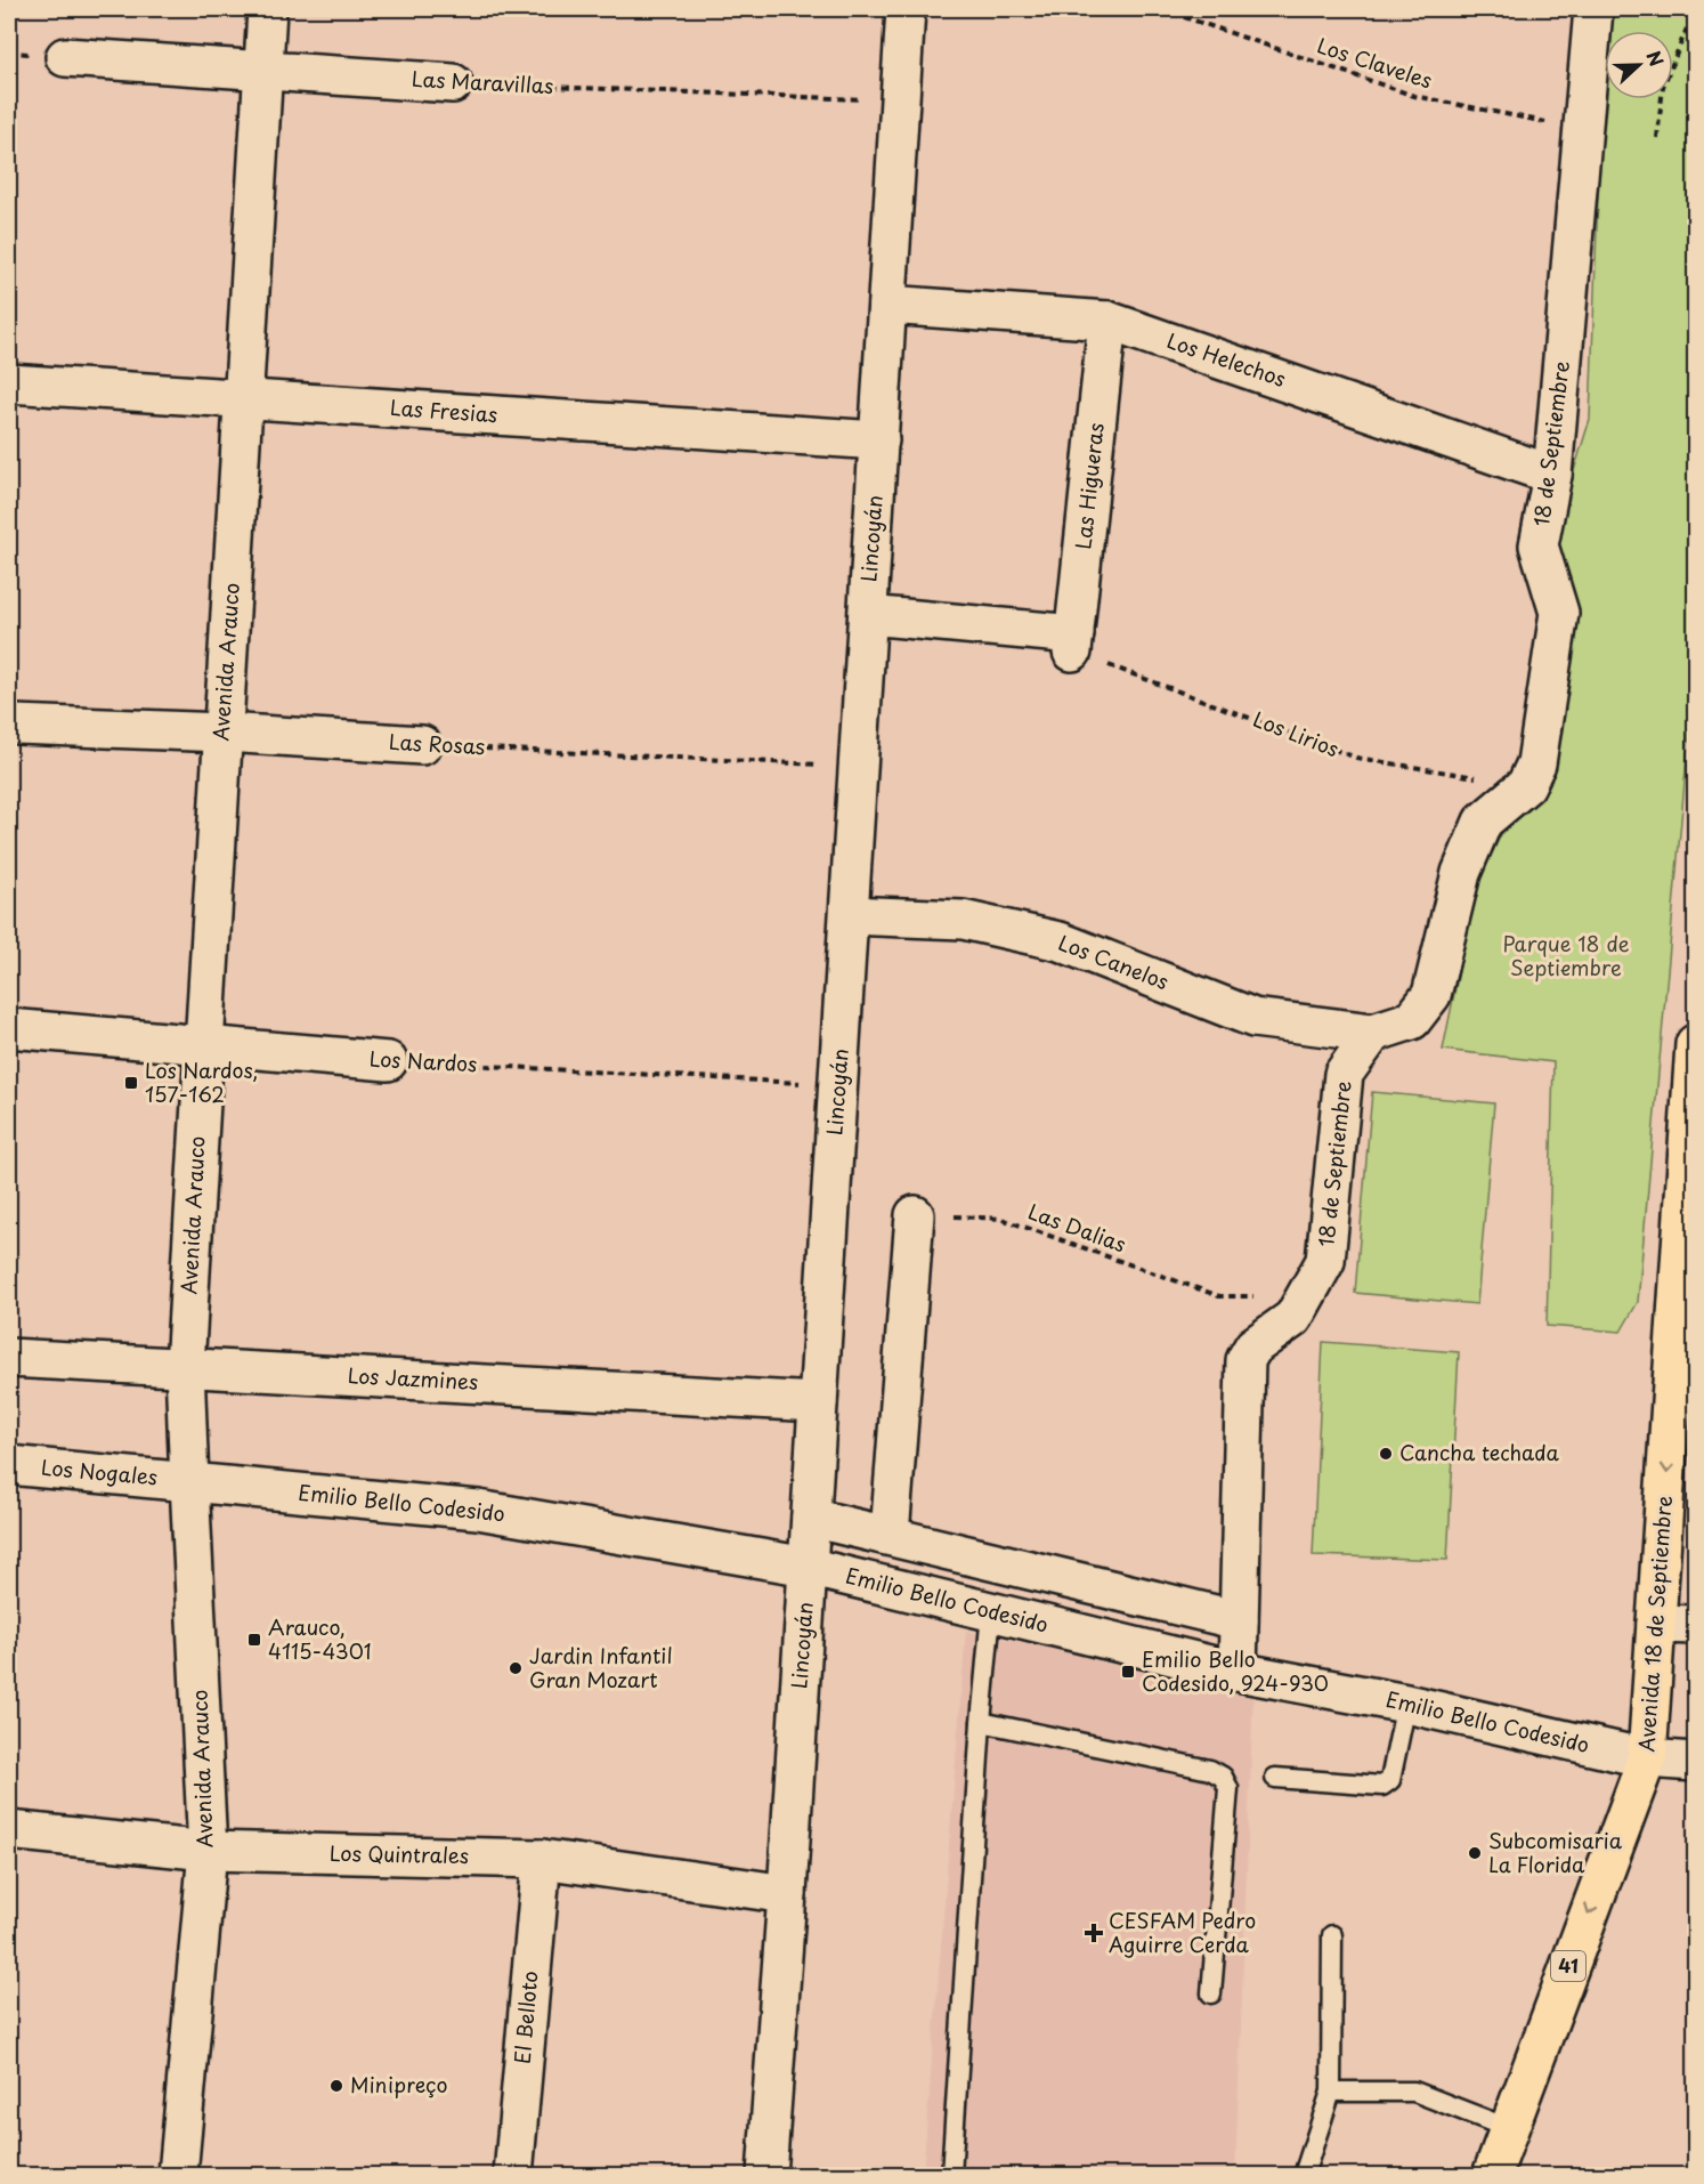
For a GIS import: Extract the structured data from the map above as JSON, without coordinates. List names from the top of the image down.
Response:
{
  "streets": {
    "main road": ["Avenida 18 de Septiembre", "41"],
    "street": [
      "Las Maravillas",
      "Los Helechos",
      "Las Fresias",
      "18 de Septiembre",
      "Las Higueras",
      "Lincoyán",
      "Avenida Arauco",
      "Las Rosas",
      "Los Canelos",
      "Los Nardos",
      "Los Jazmines",
      "Los Nogales",
      "Emilio Bello Codesido",
      "Los Quintrales",
      "El Belloto"
    ],
    "path": ["Los Claveles", "Los Lirios", "Las Dalias"]
  },
  "crossings": [
    ["Los Claveles", "18 de Septiembre"],
    ["Las Maravillas", "Lincoyán"],
    ["Las Maravillas", "Avenida Arauco"],
    ["Los Helechos", "18 de Septiembre"],
    ["Los Helechos", "Las Higueras"],
    ["Los Helechos", "Lincoyán"],
    ["Las Fresias", "Lincoyán"],
    ["Las Fresias", "Avenida Arauco"],
    ["18 de Septiembre", "Los Lirios"],
    ["18 de Septiembre", "Los Canelos"],
    ["18 de Septiembre", "Las Dalias"],
    ["18 de Septiembre", "Emilio Bello Codesido"],
    ["Las Higueras", "Los Lirios"],
    ["Lincoyán", "Las Rosas"],
    ["Lincoyán", "Los Canelos"],
    ["Lincoyán", "Los Nardos"],
    ["Lincoyán", "Los Jazmines"],
    ["Lincoyán", "Emilio Bello Codesido"],
    ["Lincoyán", "Los Quintrales"],
    ["Avenida Arauco", "Las Rosas"],
    ["Avenida Arauco", "Los Nardos"],
    ["Avenida Arauco", "Los Jazmines"],
    ["Avenida Arauco", "Los Nogales"],
    ["Avenida Arauco", "Emilio Bello Codesido"],
    ["Avenida Arauco", "Los Quintrales"],
    ["Los Nogales", "Emilio Bello Codesido"],
    ["Emilio Bello Codesido", "Avenida 18 de Septiembre"],
    ["Los Quintrales", "El Belloto"]
  ],
  "one_way": ["Avenida 18 de Septiembre"],
  "parks": ["Parque 18 de Septiembre"],
  "places": {
    "transit": ["Los Nardos, 157-162", "Arauco, 4115-4301", "Emilio Bello Codesido, 924-930"],
    "other": [
      "Cancha techada",
      "Jardin Infantil Gran Mozart",
      "Subcomisaria La Florida",
      "Minipreço"
    ],
    "health": ["CESFAM Pedro Aguirre Cerda"]
  },
  "north": "right"
}
